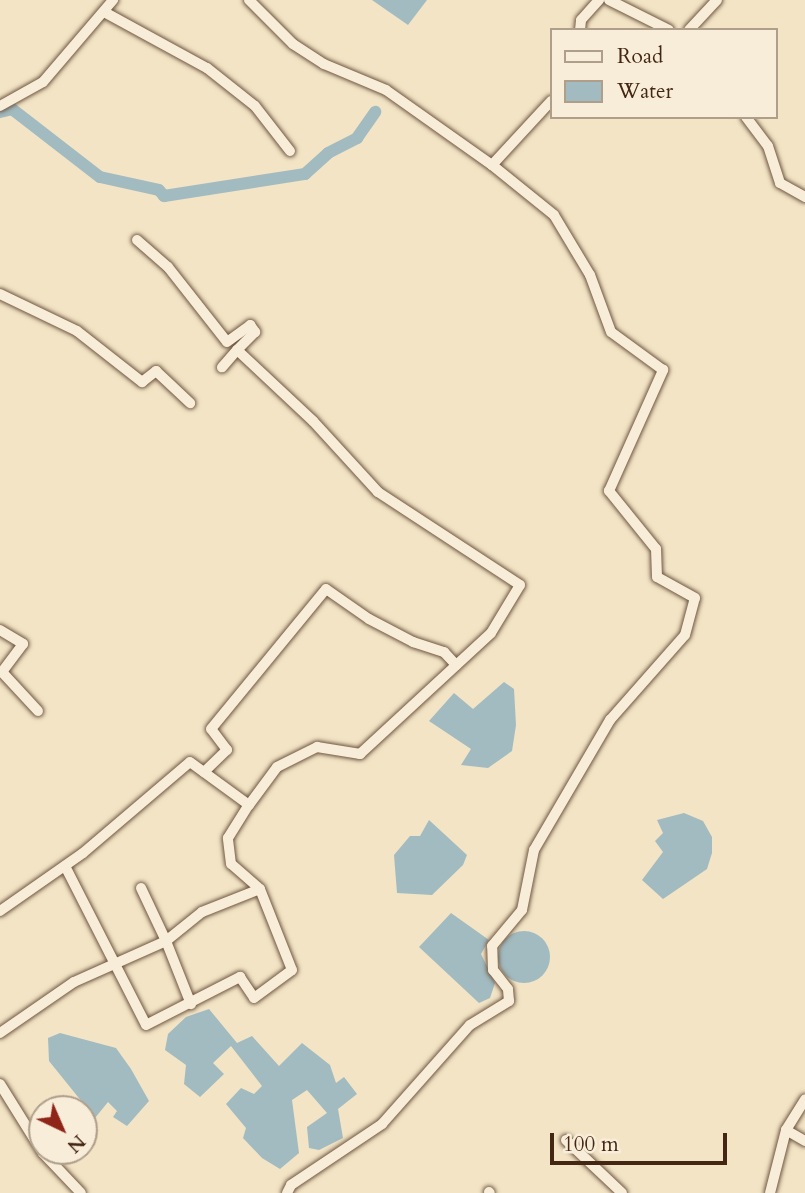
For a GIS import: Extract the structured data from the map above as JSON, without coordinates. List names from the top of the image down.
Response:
{
  "legend": ["Road", "Water"],
  "scale_bar": "100 m",
  "north": "bottom right"
}
